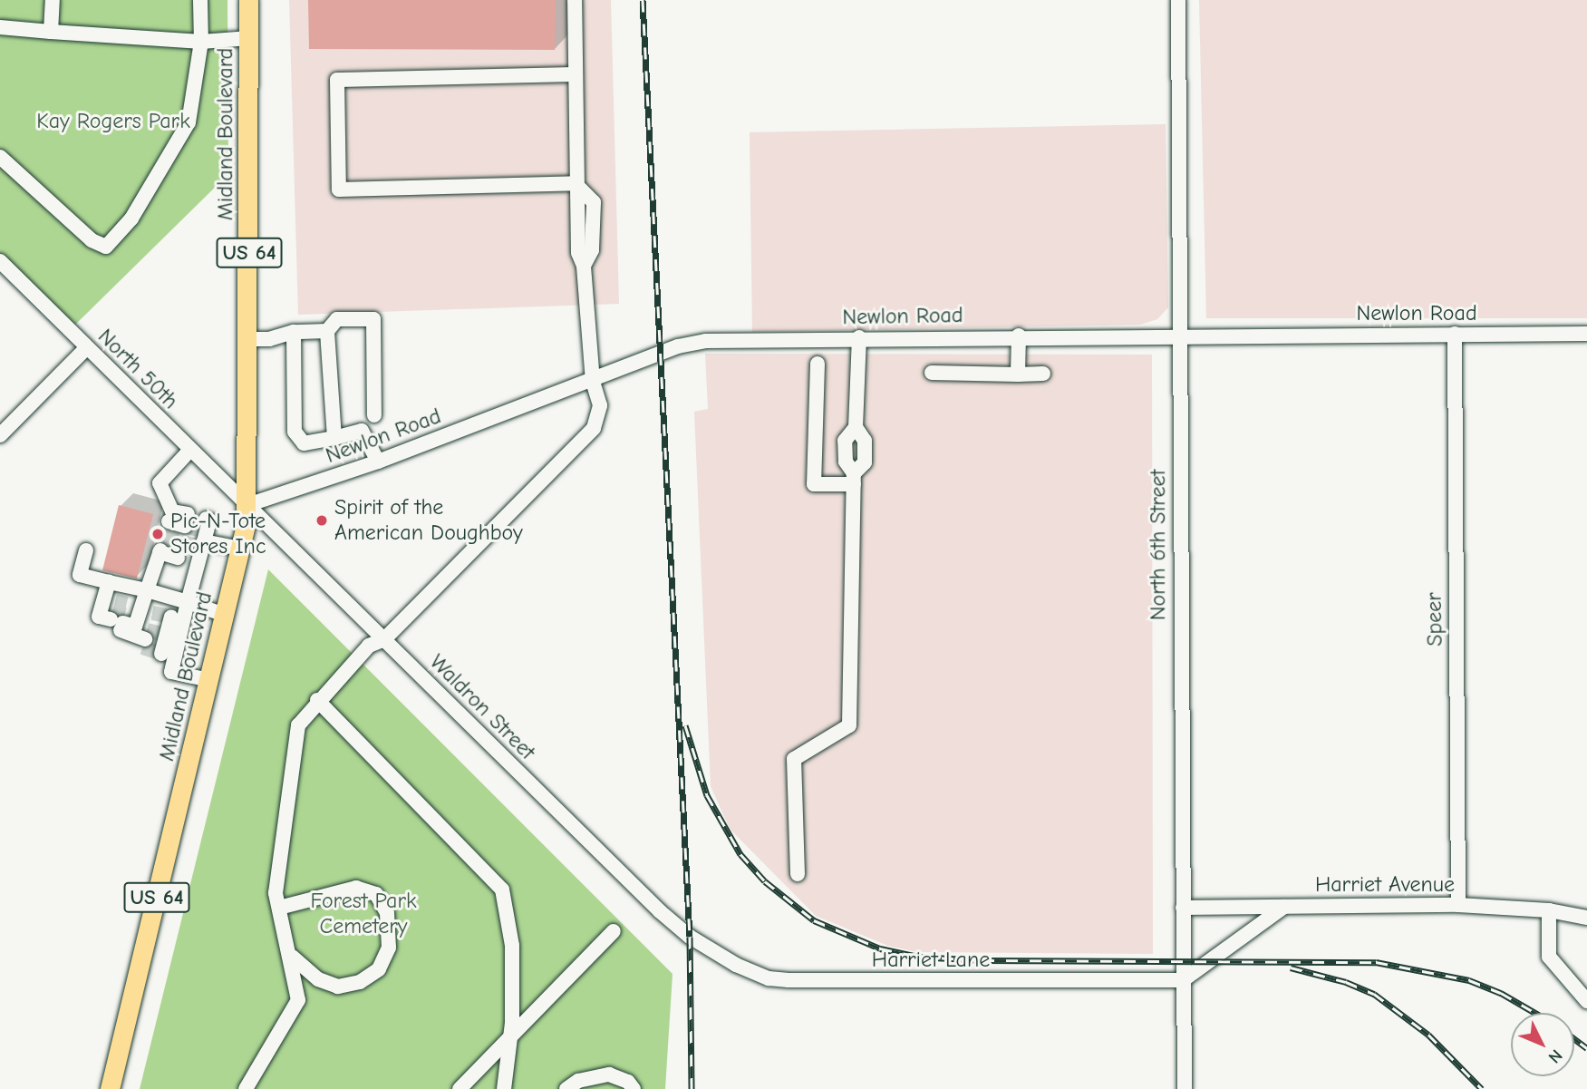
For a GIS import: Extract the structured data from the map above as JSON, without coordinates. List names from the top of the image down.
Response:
{
  "streets": {
    "main road": ["Midland Boulevard", "US 64"],
    "street": [
      "Newlon Road",
      "North 50th",
      "North 6th Street",
      "Speer",
      "Waldron Street",
      "Harriet Avenue",
      "Harriet Lane"
    ]
  },
  "crossings": [
    ["Midland Boulevard", "Newlon Road"],
    ["Midland Boulevard", "North 50th"],
    ["Midland Boulevard", "Waldron Street"],
    ["Newlon Road", "North 50th"],
    ["Newlon Road", "North 6th Street"],
    ["Newlon Road", "Speer"],
    ["Newlon Road", "Waldron Street"],
    ["North 50th", "Waldron Street"],
    ["North 6th Street", "Harriet Avenue"],
    ["North 6th Street", "Harriet Lane"],
    ["Speer", "Harriet Avenue"],
    ["Waldron Street", "Harriet Lane"]
  ],
  "parks": ["Kay Rogers Park", "Forest Park Cemetery"],
  "places": ["Spirit of the American Doughboy", "Pic-N-Tote Stores Inc"],
  "north": "bottom right"
}
